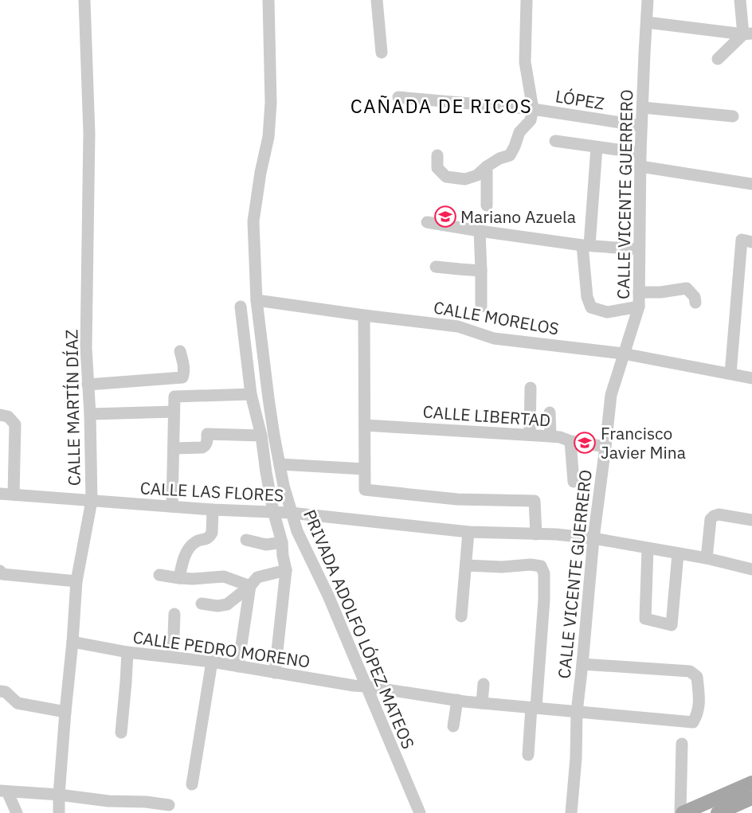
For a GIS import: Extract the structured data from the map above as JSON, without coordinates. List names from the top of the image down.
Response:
{
  "streets": {
    "street": [
      "LÓPEZ",
      "CALLE VICENTE GUERRERO",
      "CALLE MORELOS",
      "CALLE MARTÍN DÍAZ",
      "CALLE LIBERTAD",
      "CALLE LAS FLORES",
      "PRIVADA ADOLFO LÓPEZ MATEOS",
      "CALLE PEDRO MORENO"
    ]
  },
  "crossings": [
    ["LÓPEZ", "CALLE VICENTE GUERRERO"],
    ["CALLE VICENTE GUERRERO", "CALLE MORELOS"],
    ["CALLE VICENTE GUERRERO", "CALLE LIBERTAD"],
    ["CALLE VICENTE GUERRERO", "CALLE LAS FLORES"],
    ["CALLE VICENTE GUERRERO", "CALLE PEDRO MORENO"],
    ["CALLE MORELOS", "PRIVADA ADOLFO LÓPEZ MATEOS"],
    ["CALLE MARTÍN DÍAZ", "CALLE LAS FLORES"],
    ["CALLE MARTÍN DÍAZ", "CALLE PEDRO MORENO"],
    ["CALLE LAS FLORES", "PRIVADA ADOLFO LÓPEZ MATEOS"],
    ["PRIVADA ADOLFO LÓPEZ MATEOS", "CALLE PEDRO MORENO"]
  ],
  "districts": ["CAÑADA DE RICOS"],
  "places": {
    "school or university": ["Mariano Azuela", "Francisco Javier Mina"]
  }
}
